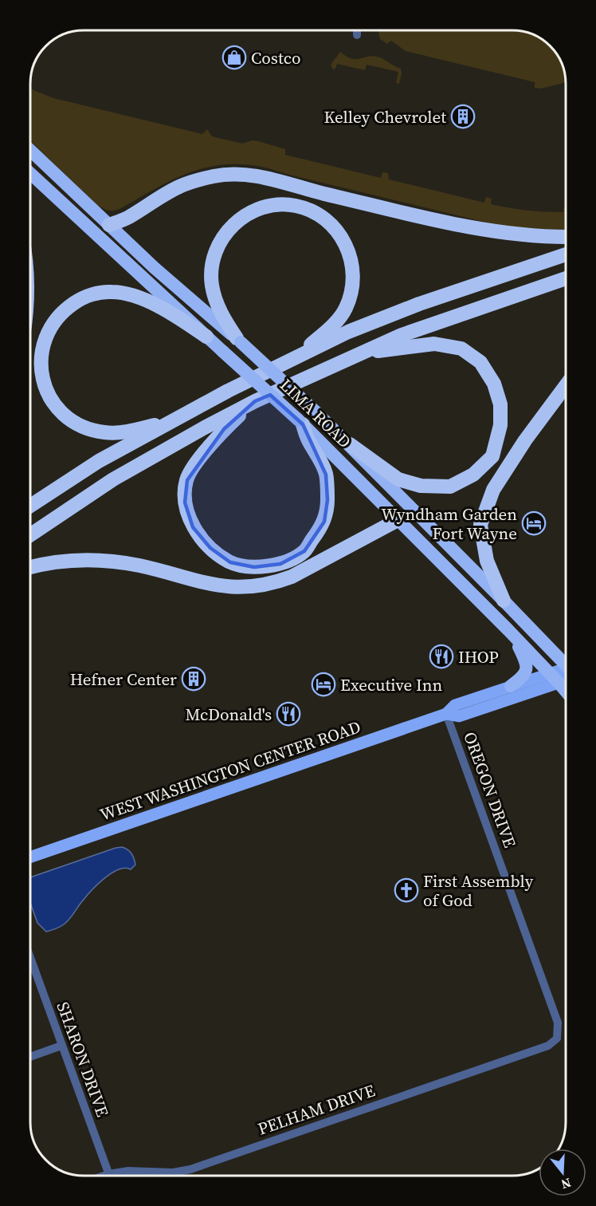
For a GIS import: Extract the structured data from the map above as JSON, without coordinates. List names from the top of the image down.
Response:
{
  "streets": {
    "highway": ["LIMA ROAD"],
    "main road": ["WEST WASHINGTON CENTER ROAD"],
    "street": ["OREGON DRIVE", "SHARON DRIVE", "PELHAM DRIVE"]
  },
  "crossings": [
    ["LIMA ROAD", "WEST WASHINGTON CENTER ROAD"],
    ["WEST WASHINGTON CENTER ROAD", "OREGON DRIVE"],
    ["OREGON DRIVE", "PELHAM DRIVE"],
    ["SHARON DRIVE", "PELHAM DRIVE"]
  ],
  "places": {
    "shop": ["Costco"],
    "building": ["Kelley Chevrolet", "Hefner Center"],
    "hotel": ["Wyndham Garden Fort Wayne", "Executive Inn"],
    "restaurant": ["IHOP", "McDonald's"],
    "church": ["First Assembly of God"]
  },
  "north": "bottom"
}
